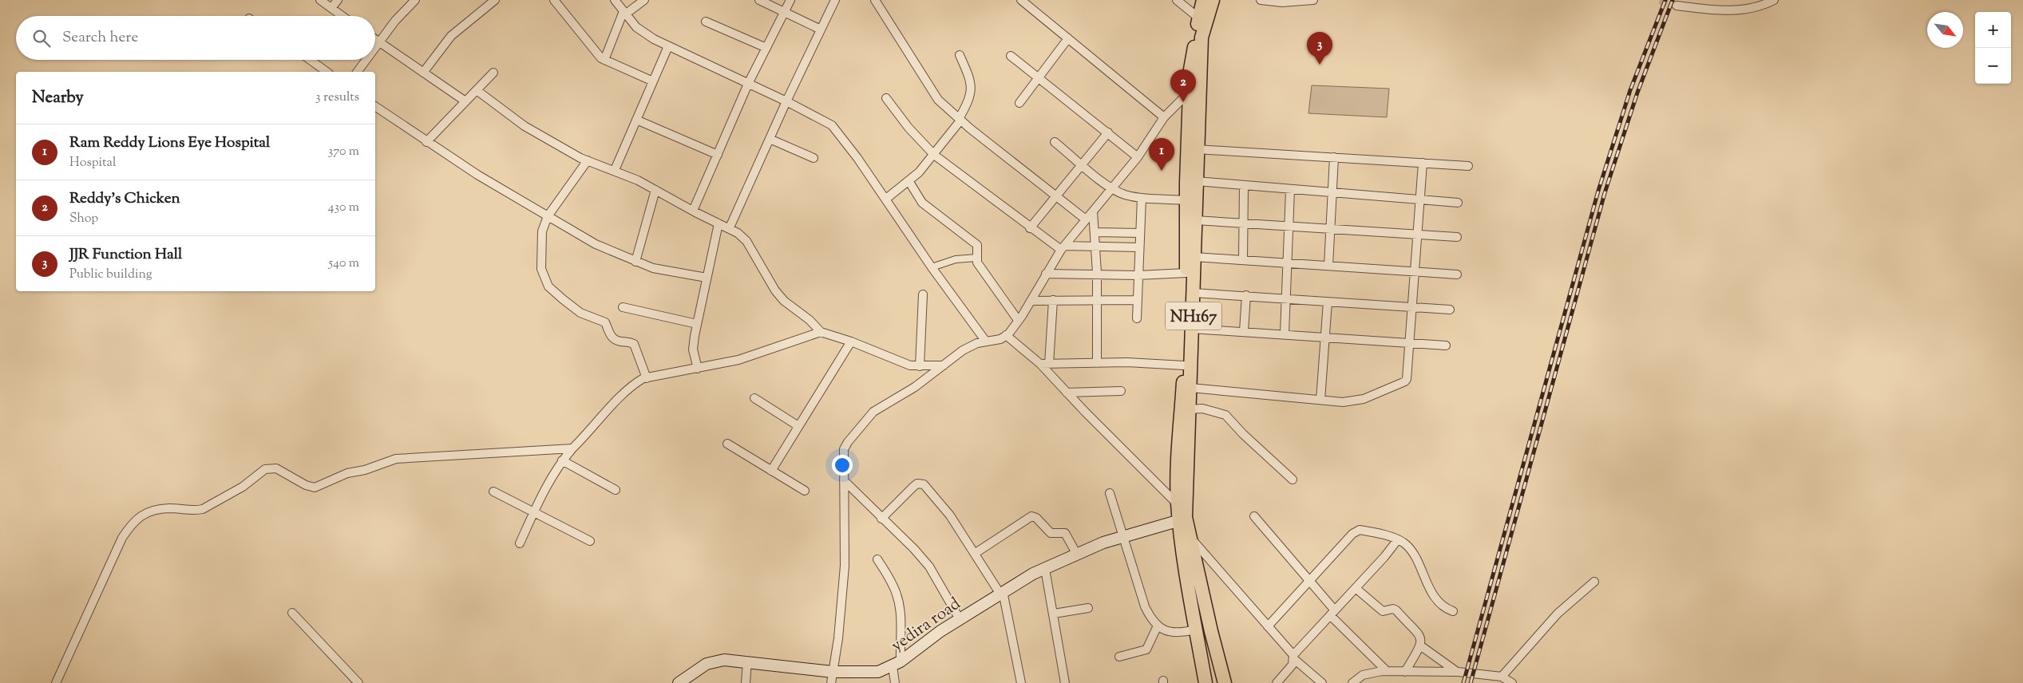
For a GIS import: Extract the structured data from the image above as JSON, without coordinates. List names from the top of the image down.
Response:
{
  "streets": {
    "highway": ["NH167"],
    "main road": ["yedira road"]
  },
  "crossings": [
    ["NH167", "yedira road"]
  ],
  "north": "bottom right",
  "page": {
    "map_buttons": ["+", "−"],
    "search": "Search here",
    "pins": ["3", "2", "1"],
    "heading": ["Nearby", "3 results"],
    "list": [
      {
        "mark": "1",
        "name": "Ram Reddy Lions Eye Hospital",
        "note": "Hospital",
        "value": "370 m"
      },
      {
        "mark": "2",
        "name": "Reddy's Chicken",
        "note": "Shop",
        "value": "430 m"
      },
      {
        "mark": "3",
        "name": "JJR Function Hall",
        "note": "Public building",
        "value": "540 m"
      }
    ]
  }
}
